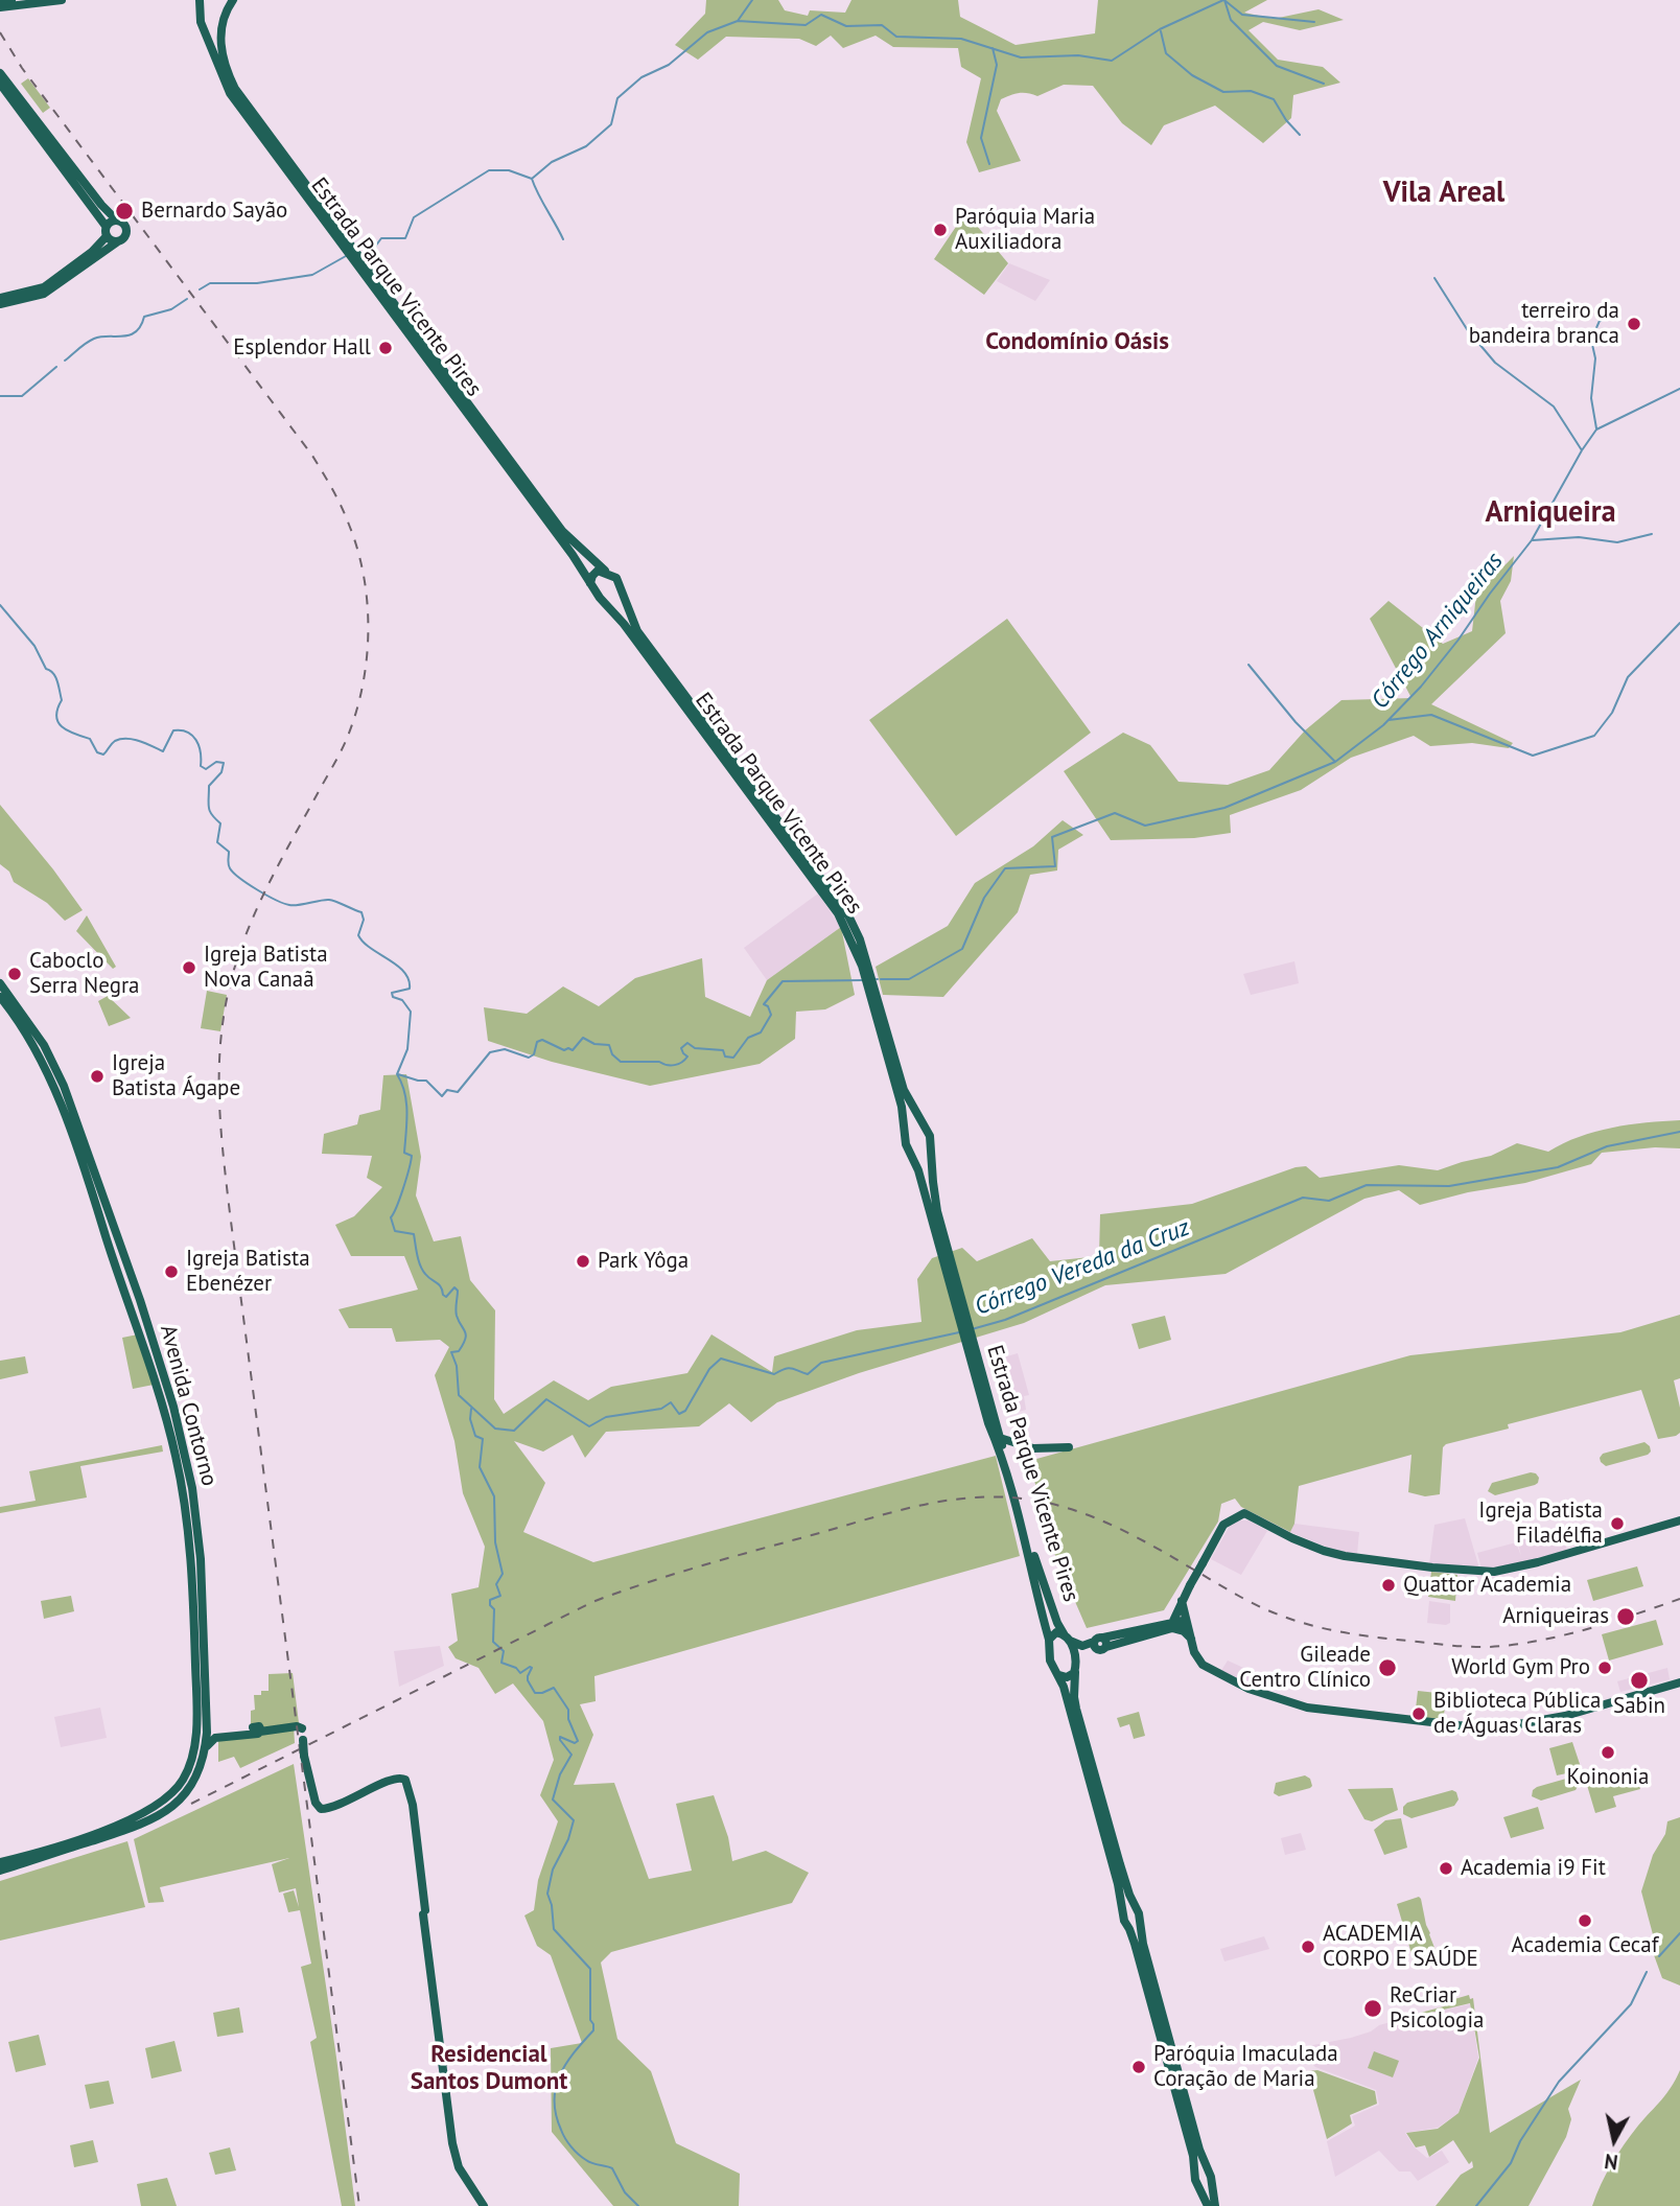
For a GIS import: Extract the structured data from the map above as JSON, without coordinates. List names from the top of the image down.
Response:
{
  "streets": {
    "main road": ["Estrada Parque Vicente Pires", "Avenida Contorno"]
  },
  "districts": [
    "Vila Areal",
    "Condomínio Oásis",
    "Arniqueira",
    "Residencial Santos Dumont"
  ],
  "water": ["Córrego Arniqueiras", "Córrego Vereda da Cruz"],
  "places": [
    "Bernardo Sayão",
    "Paróquia Maria Auxiliadora",
    "terreiro da bandeira branca",
    "Esplendor Hall",
    "Igreja Batista Nova Canaã",
    "Caboclo Serra Negra",
    "Igreja Batista Ágape",
    "Park Yôga",
    "Igreja Batista Ebenézer",
    "Igreja Batista Filadélfia",
    "Quattor Academia",
    "Arniqueiras",
    "Gileade Centro Clínico",
    "World Gym Pro",
    "Sabin",
    "Biblioteca Pública de Águas Claras",
    "Koinonia",
    "Academia i9 Fit",
    "Academia Cecaf",
    "ACADEMIA CORPO E SAÚDE",
    "ReCriar Psicologia",
    "Paróquia Imaculada Coração de Maria"
  ],
  "north": "bottom"
}
